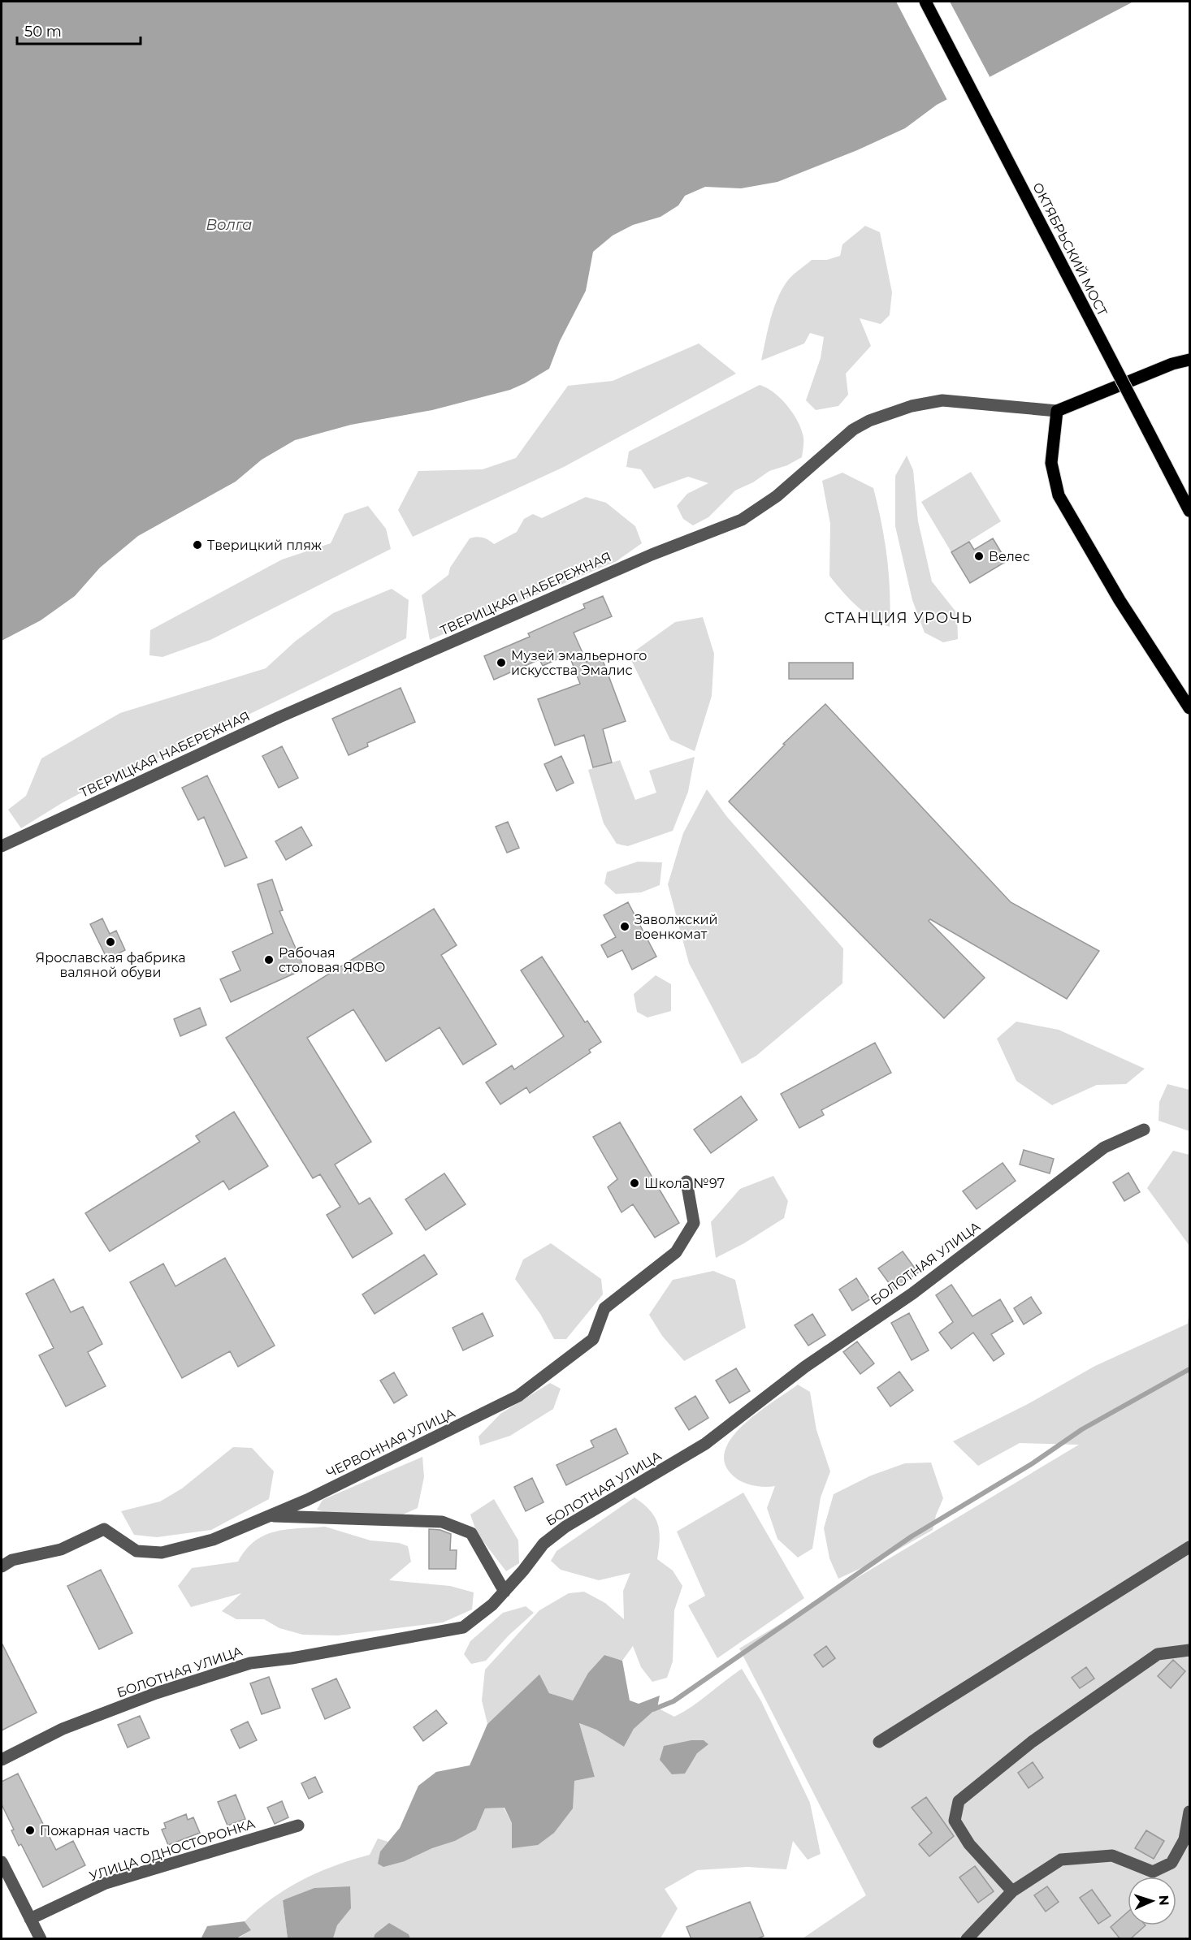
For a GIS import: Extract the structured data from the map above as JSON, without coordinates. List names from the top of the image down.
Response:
{
  "streets": {
    "main road": ["ОКТЯБРЬСКИЙ МОСТ"],
    "street": [
      "ТВЕРИЦКАЯ НАБЕРЕЖНАЯ",
      "БОЛОТНАЯ УЛИЦА",
      "ЧЕРВОННАЯ УЛИЦА",
      "УЛИЦА ОДНОСТОРОНКА"
    ]
  },
  "districts": ["СТАНЦИЯ УРОЧЬ"],
  "water": ["Волга"],
  "places": [
    "Тверицкий пляж",
    "Велес",
    "Музей эмальерного искусства Эмалис",
    "Заволжский военкомат",
    "Ярославская фабрика валяной обуви",
    "Рабочая столовая ЯФВО",
    "Школа №97",
    "Пожарная часть"
  ],
  "scale_bar": "50 m",
  "north": "right"
}
